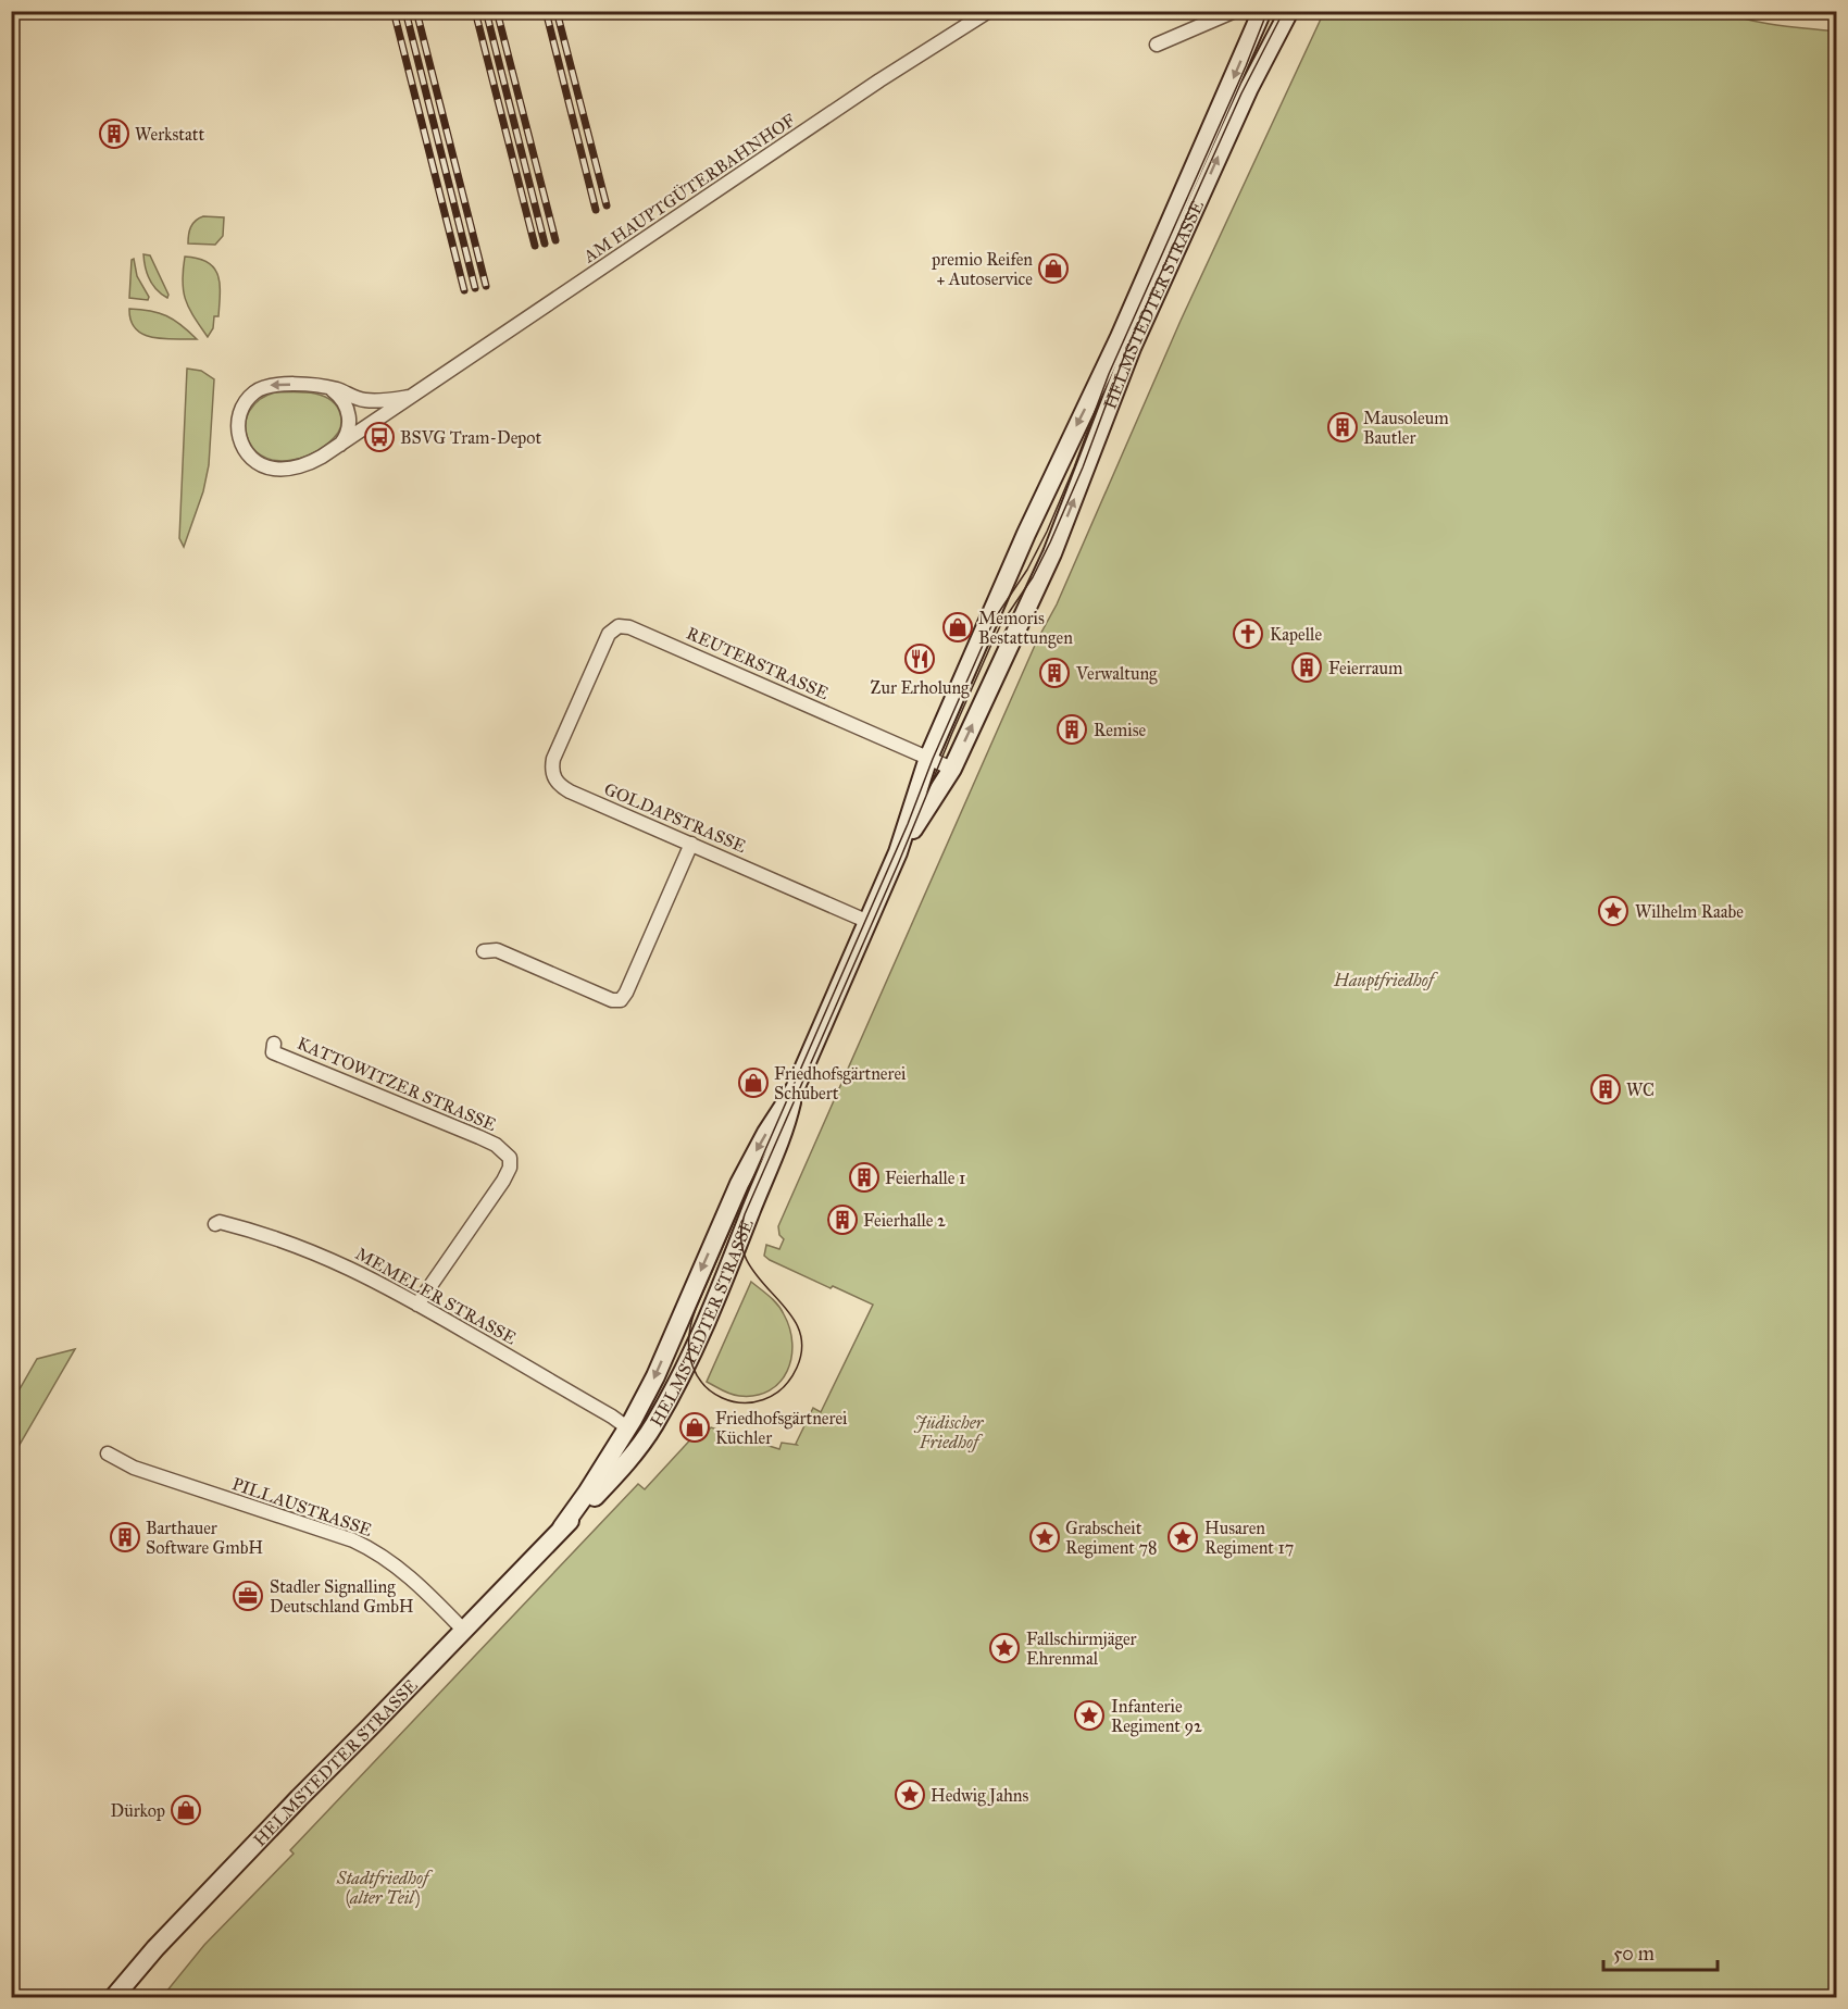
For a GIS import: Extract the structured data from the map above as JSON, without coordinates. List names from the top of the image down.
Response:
{
  "streets": {
    "main road": ["HELMSTEDTER STRASSE"],
    "street": [
      "AM HAUPTGÜTERBAHNHOF",
      "REUTERSTRASSE",
      "GOLDAPSTRASSE",
      "KATTOWITZER STRASSE",
      "MEMELER STRASSE",
      "PILLAUSTRASSE"
    ]
  },
  "crossings": [
    ["HELMSTEDTER STRASSE", "REUTERSTRASSE"],
    ["HELMSTEDTER STRASSE", "GOLDAPSTRASSE"],
    ["HELMSTEDTER STRASSE", "MEMELER STRASSE"],
    ["HELMSTEDTER STRASSE", "PILLAUSTRASSE"],
    ["REUTERSTRASSE", "GOLDAPSTRASSE"],
    ["KATTOWITZER STRASSE", "MEMELER STRASSE"]
  ],
  "parks": ["Hauptfriedhof", "Jüdischer Friedhof", "Stadtfriedhof (alter Teil)"],
  "places": {
    "building": [
      "Werkstatt",
      "Mausoleum Bautler",
      "Feierraum",
      "Verwaltung",
      "Remise",
      "WC",
      "Feierhalle 1",
      "Feierhalle 2",
      "Barthauer Software GmbH"
    ],
    "shop": [
      "premio Reifen + Autoservice",
      "Memoris Bestattungen",
      "Friedhofsgärtnerei Schubert",
      "Friedhofsgärtnerei Küchler",
      "Dürkop"
    ],
    "bus stop": ["BSVG Tram-Depot"],
    "church": ["Kapelle"],
    "restaurant": ["Zur Erholung"],
    "place": [
      "Wilhelm Raabe",
      "Grabscheit Regiment 78",
      "Husaren Regiment 17",
      "Fallschirmjäger Ehrenmal",
      "Infanterie Regiment 92",
      "Hedwig Jahns"
    ],
    "office": ["Stadler Signalling Deutschland GmbH"]
  },
  "scale_bar": "50 m"
}
